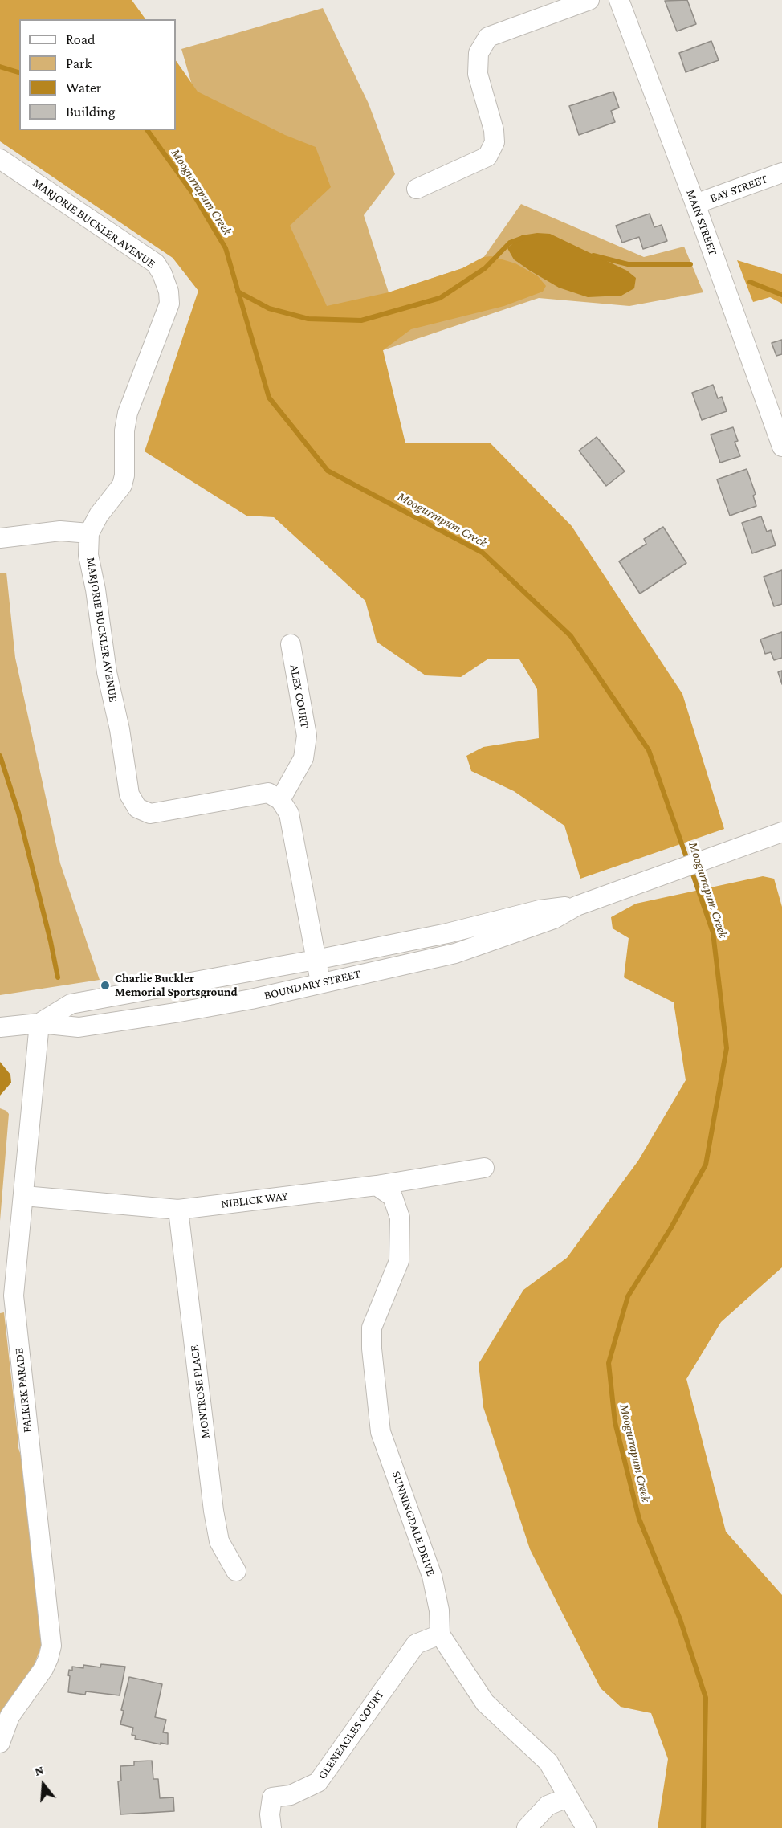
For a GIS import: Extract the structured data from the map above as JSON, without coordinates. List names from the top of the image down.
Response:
{
  "streets": {
    "street": [
      "BAY STREET",
      "MAIN STREET",
      "MARJORIE BUCKLER AVENUE",
      "ALEX COURT",
      "BOUNDARY STREET",
      "NIBLICK WAY",
      "FALKIRK PARADE",
      "MONTROSE PLACE",
      "SUNNINGDALE DRIVE",
      "GLENEAGLES COURT"
    ]
  },
  "crossings": [
    ["BAY STREET", "MAIN STREET"],
    ["MARJORIE BUCKLER AVENUE", "ALEX COURT"],
    ["BOUNDARY STREET", "FALKIRK PARADE"],
    ["NIBLICK WAY", "FALKIRK PARADE"],
    ["NIBLICK WAY", "MONTROSE PLACE"],
    ["NIBLICK WAY", "SUNNINGDALE DRIVE"],
    ["SUNNINGDALE DRIVE", "GLENEAGLES COURT"]
  ],
  "water": ["Moogurrapum Creek"],
  "places": ["Charlie Buckler Memorial Sportsground"],
  "legend": [
    "Road",
    "Park",
    "Water",
    "Building"
  ],
  "north": "top"
}
